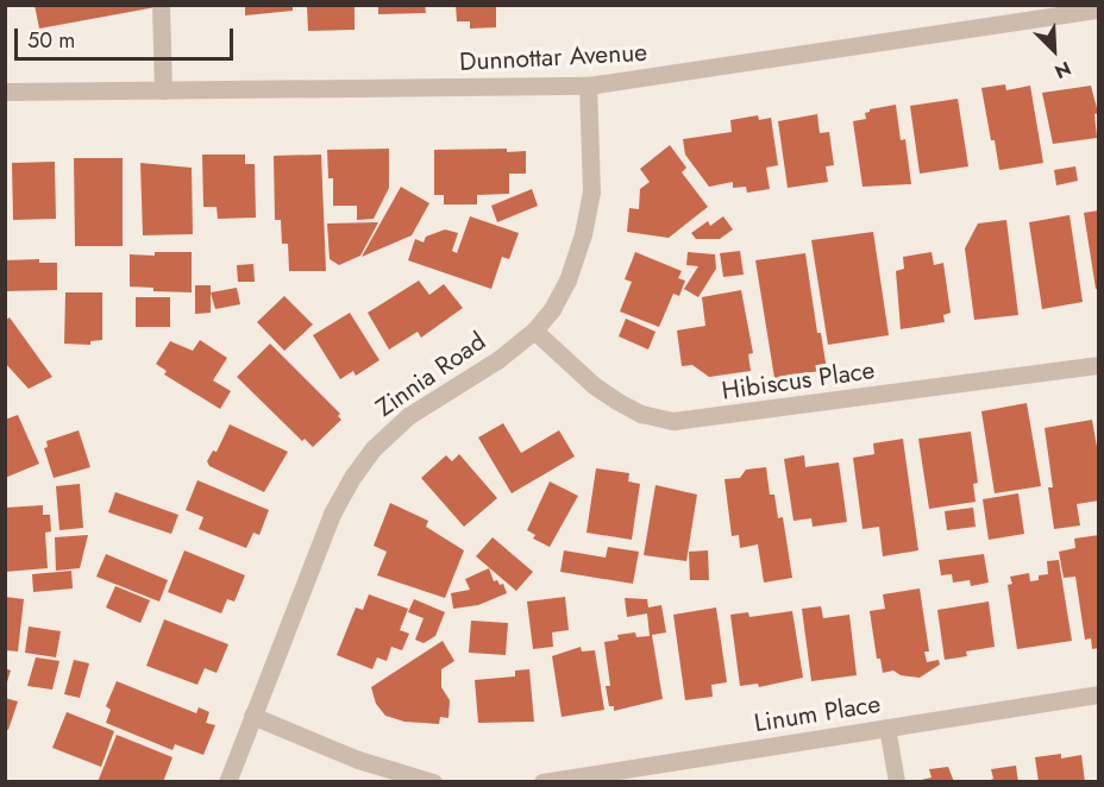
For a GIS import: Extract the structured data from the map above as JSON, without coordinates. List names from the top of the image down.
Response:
{
  "streets": {
    "street": [
      "Dunnottar Avenue",
      "Zinnia Road",
      "Hibiscus Place",
      "Linum Place"
    ]
  },
  "crossings": [
    ["Dunnottar Avenue", "Zinnia Road"],
    ["Zinnia Road", "Hibiscus Place"]
  ],
  "scale_bar": "50 m",
  "north": "bottom right"
}
